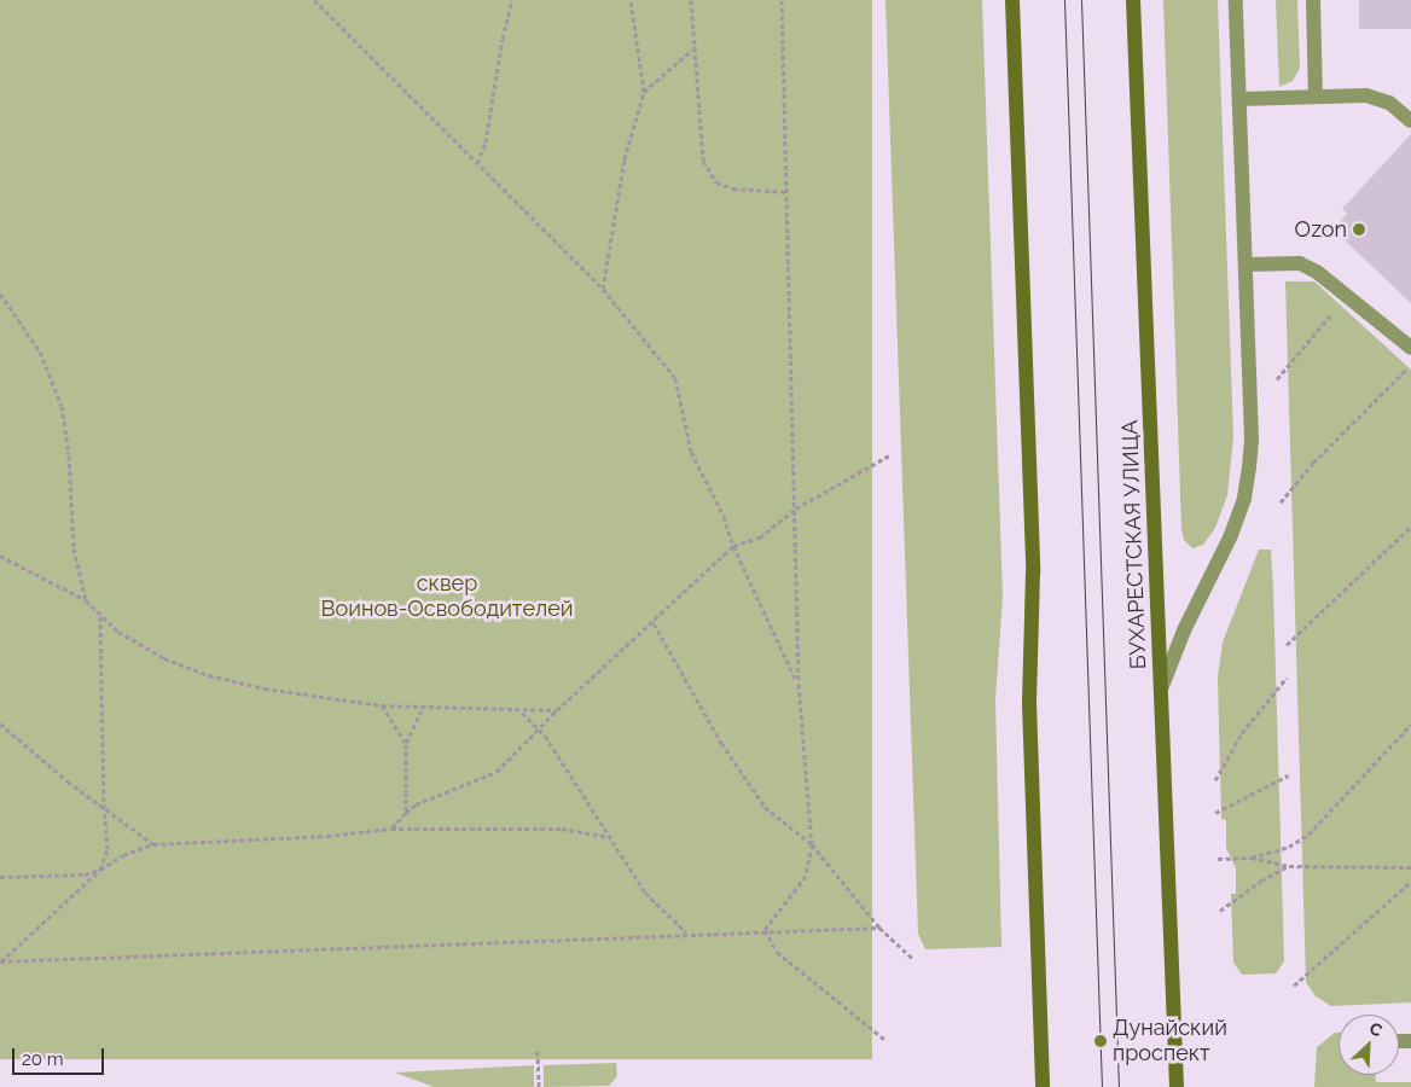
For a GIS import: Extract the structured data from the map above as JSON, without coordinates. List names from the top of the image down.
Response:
{
  "streets": {
    "main road": ["БУХАРЕСТСКАЯ УЛИЦА"]
  },
  "parks": ["сквер Воинов-Освободителей"],
  "places": ["Ozon", "Дунайский проспект"],
  "scale_bar": "20 m",
  "north": "top right"
}
